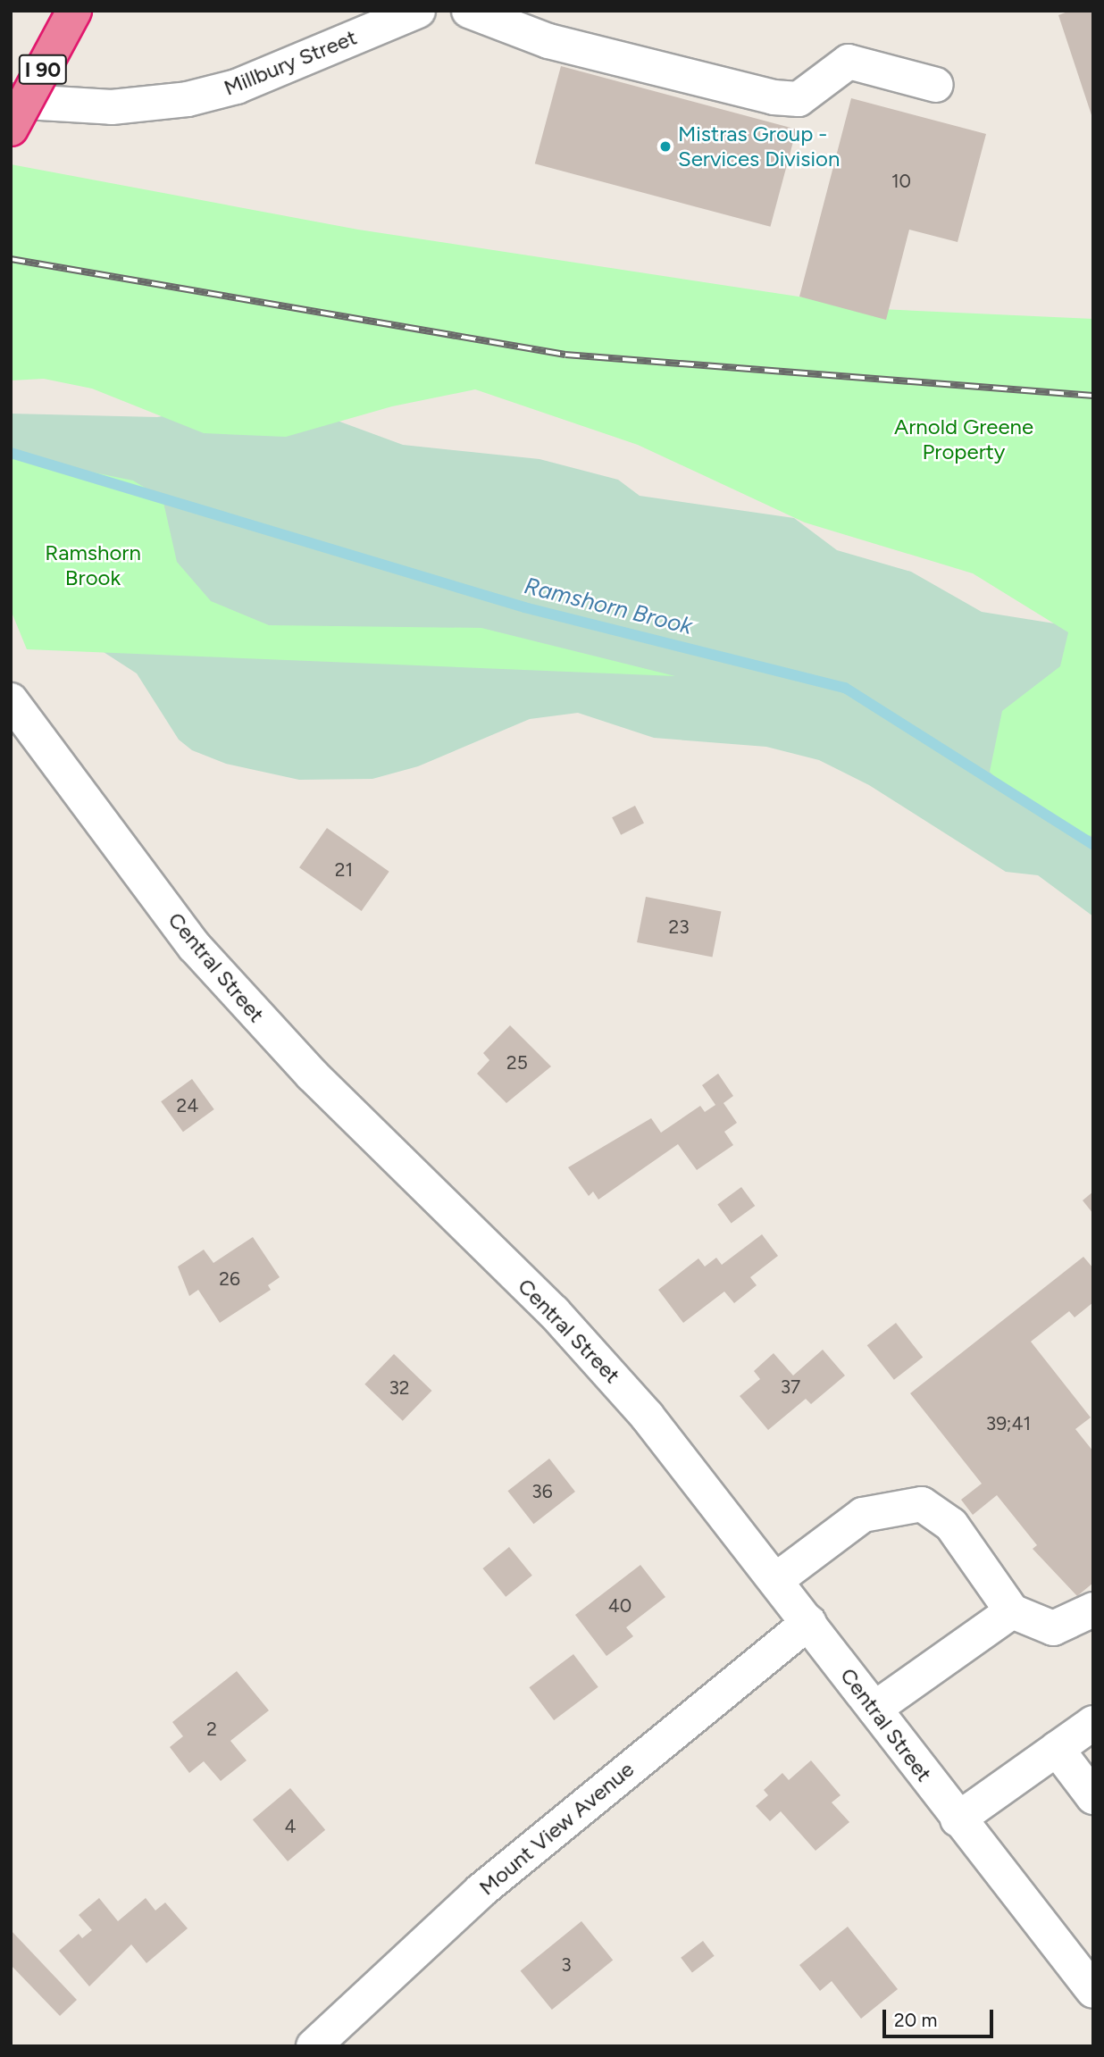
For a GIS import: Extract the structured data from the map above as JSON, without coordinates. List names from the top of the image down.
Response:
{
  "streets": {
    "highway": ["I 90"],
    "street": ["Millbury Street", "Central Street", "Mount View Avenue"]
  },
  "crossings": [
    ["Central Street", "Mount View Avenue"]
  ],
  "water": ["Ramshorn Brook"],
  "parks": ["Arnold Greene Property", "Ramshorn Brook"],
  "places": ["Mistras Group - Services Division"],
  "house_numbers": [
    "10",
    "21",
    "23",
    "25",
    "24",
    "26",
    "37",
    "32",
    "39;41",
    "36",
    "40",
    "2",
    "4",
    "3"
  ],
  "scale_bar": "20 m"
}
